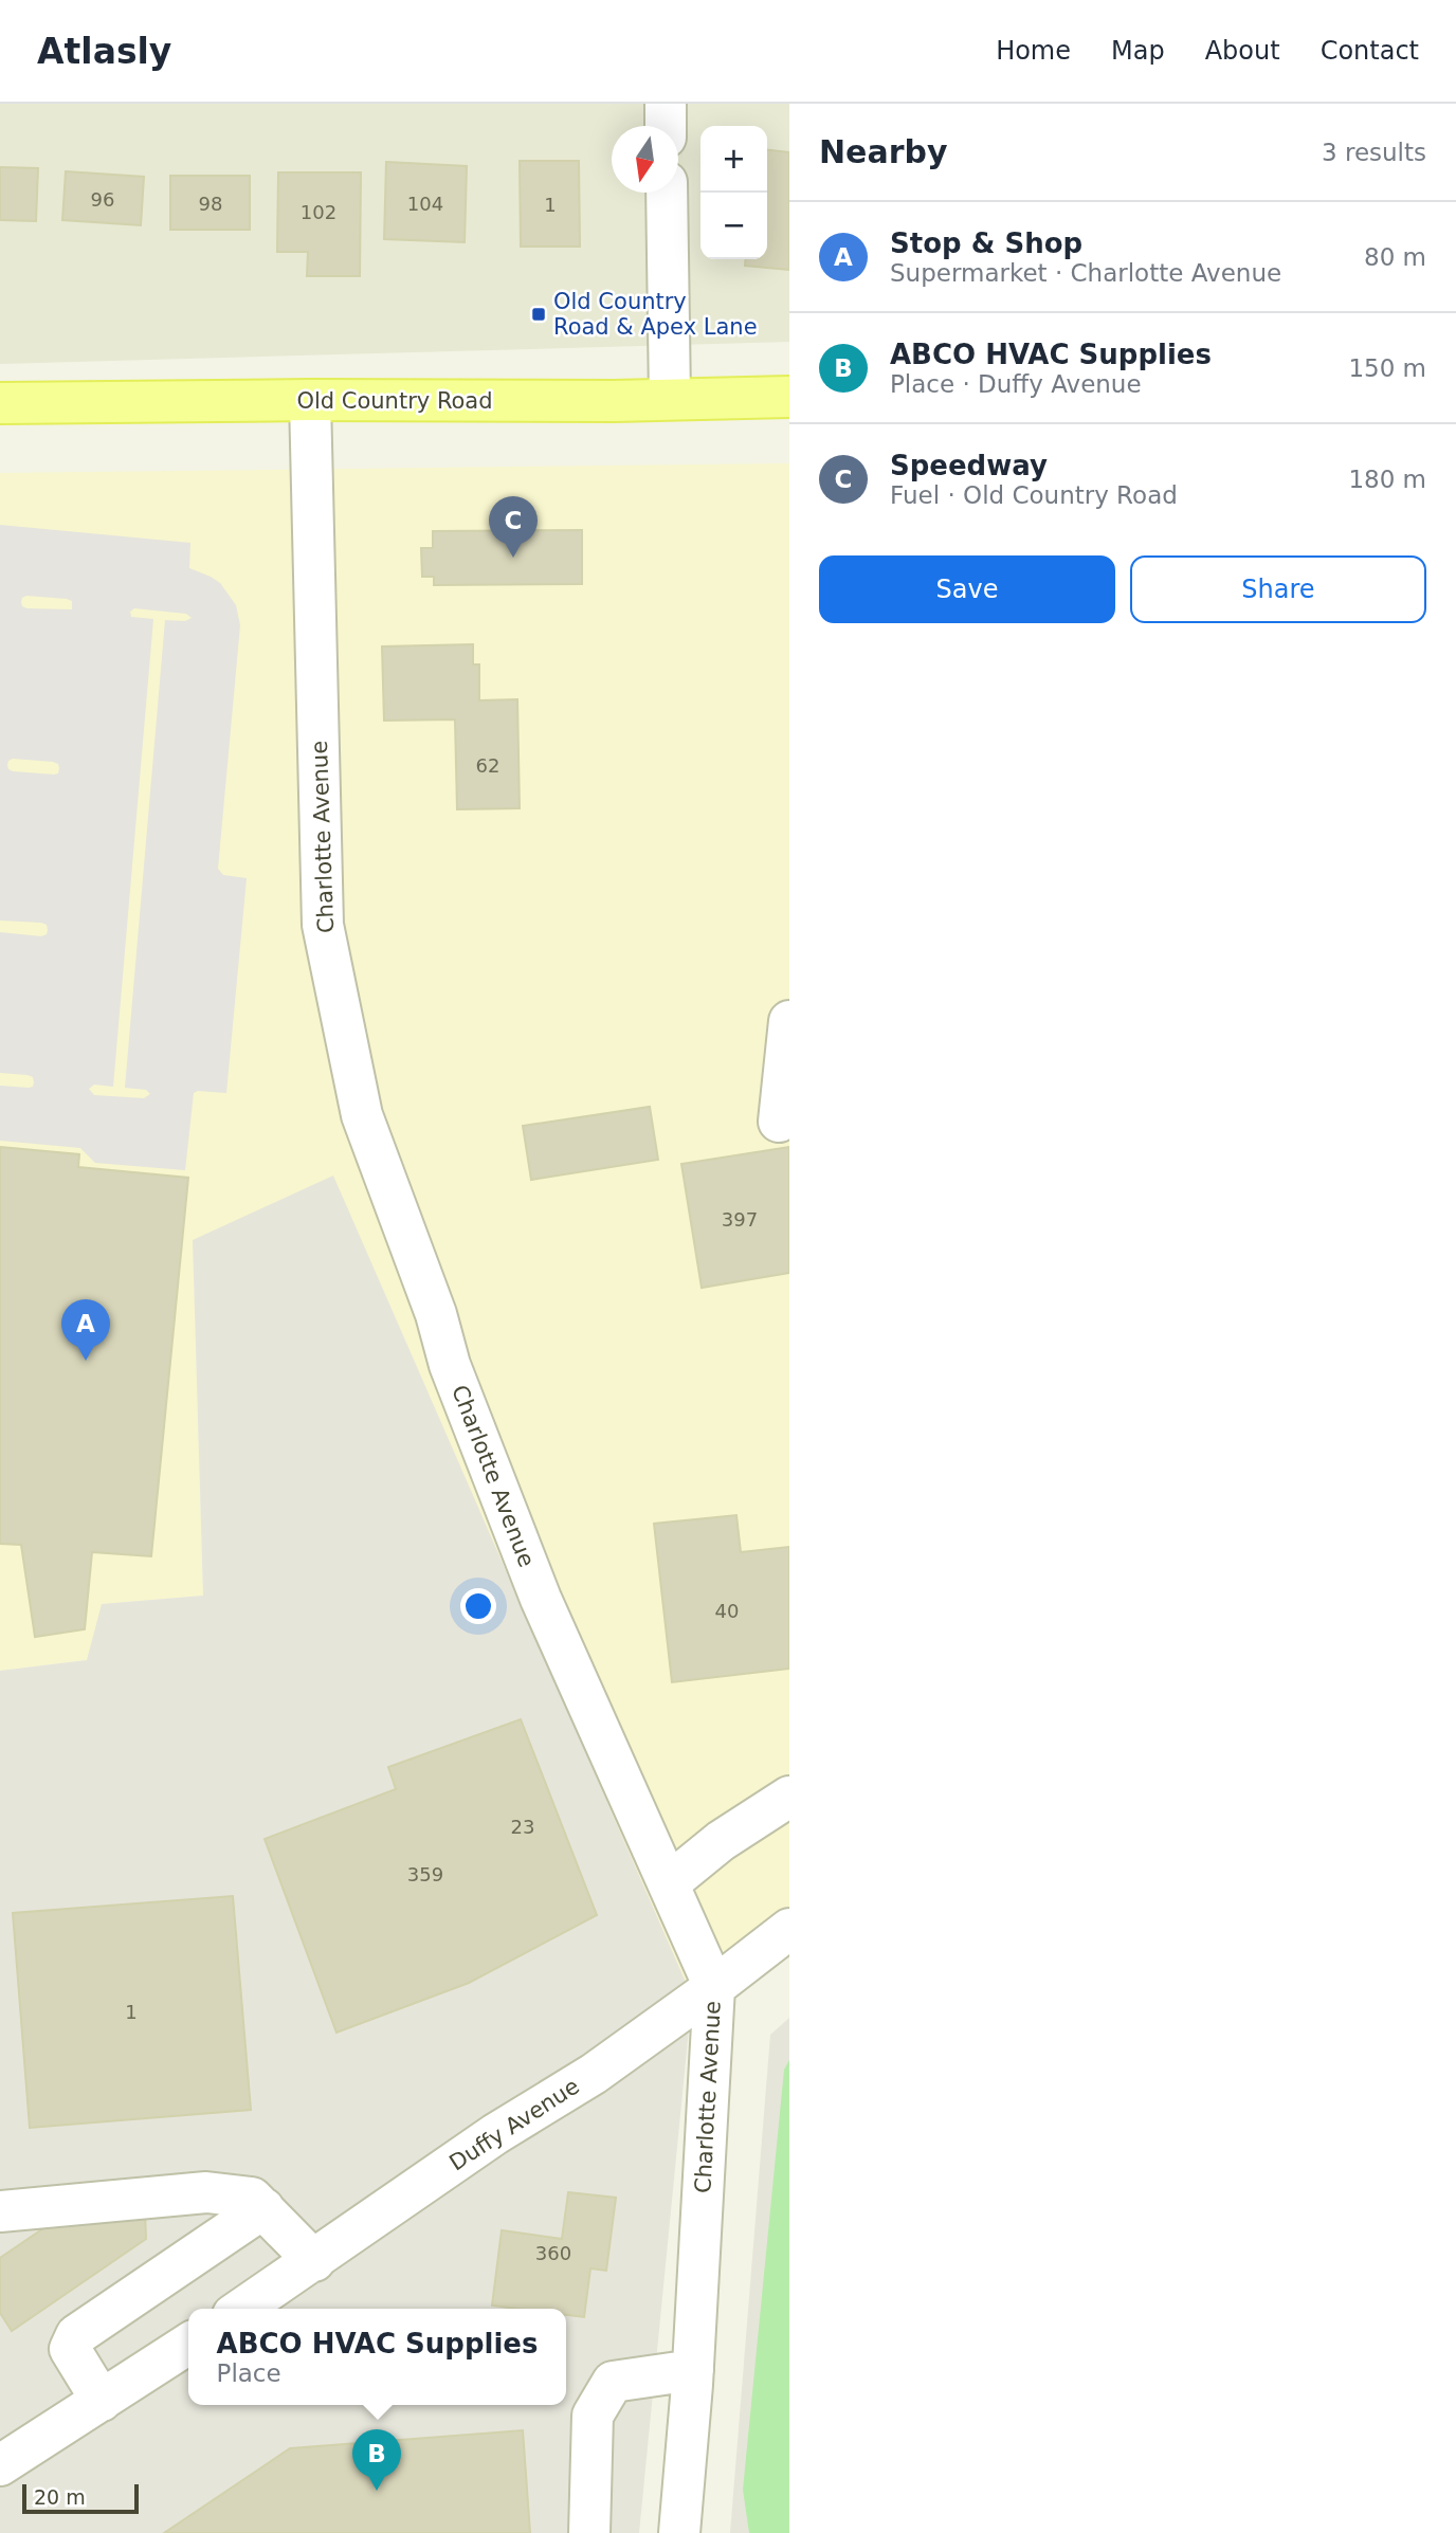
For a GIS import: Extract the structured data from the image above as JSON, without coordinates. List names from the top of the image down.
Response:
{
  "streets": {
    "main road": ["Old Country Road"],
    "street": ["Charlotte Avenue", "Duffy Avenue"]
  },
  "crossings": [
    ["Old Country Road", "Charlotte Avenue"],
    ["Charlotte Avenue", "Duffy Avenue"]
  ],
  "places": {
    "transit": ["Old Country Road & Apex Lane"]
  },
  "house_numbers": [
    "96",
    "98",
    "104",
    "1",
    "102",
    "62",
    "397",
    "40",
    "23",
    "359",
    "1",
    "360"
  ],
  "scale_bar": "20 m",
  "north": "bottom",
  "page": {
    "header": "Atlasly",
    "nav": [
      "Home",
      "Map",
      "About",
      "Contact"
    ],
    "heading": ["Nearby", "3 results"],
    "map_buttons": ["+", "−"],
    "list": [
      {
        "mark": "A",
        "name": "Stop & Shop",
        "note": "Supermarket · Charlotte Avenue",
        "value": "80 m"
      },
      {
        "mark": "B",
        "name": "ABCO HVAC Supplies",
        "note": "Place · Duffy Avenue",
        "value": "150 m"
      },
      {
        "mark": "C",
        "name": "Speedway",
        "note": "Fuel · Old Country Road",
        "value": "180 m"
      }
    ],
    "pins": ["C", "A", "B"],
    "buttons": ["Save", "Share"],
    "popup": ["ABCO HVAC Supplies", "Place"],
    "scale": "20 m"
  }
}
